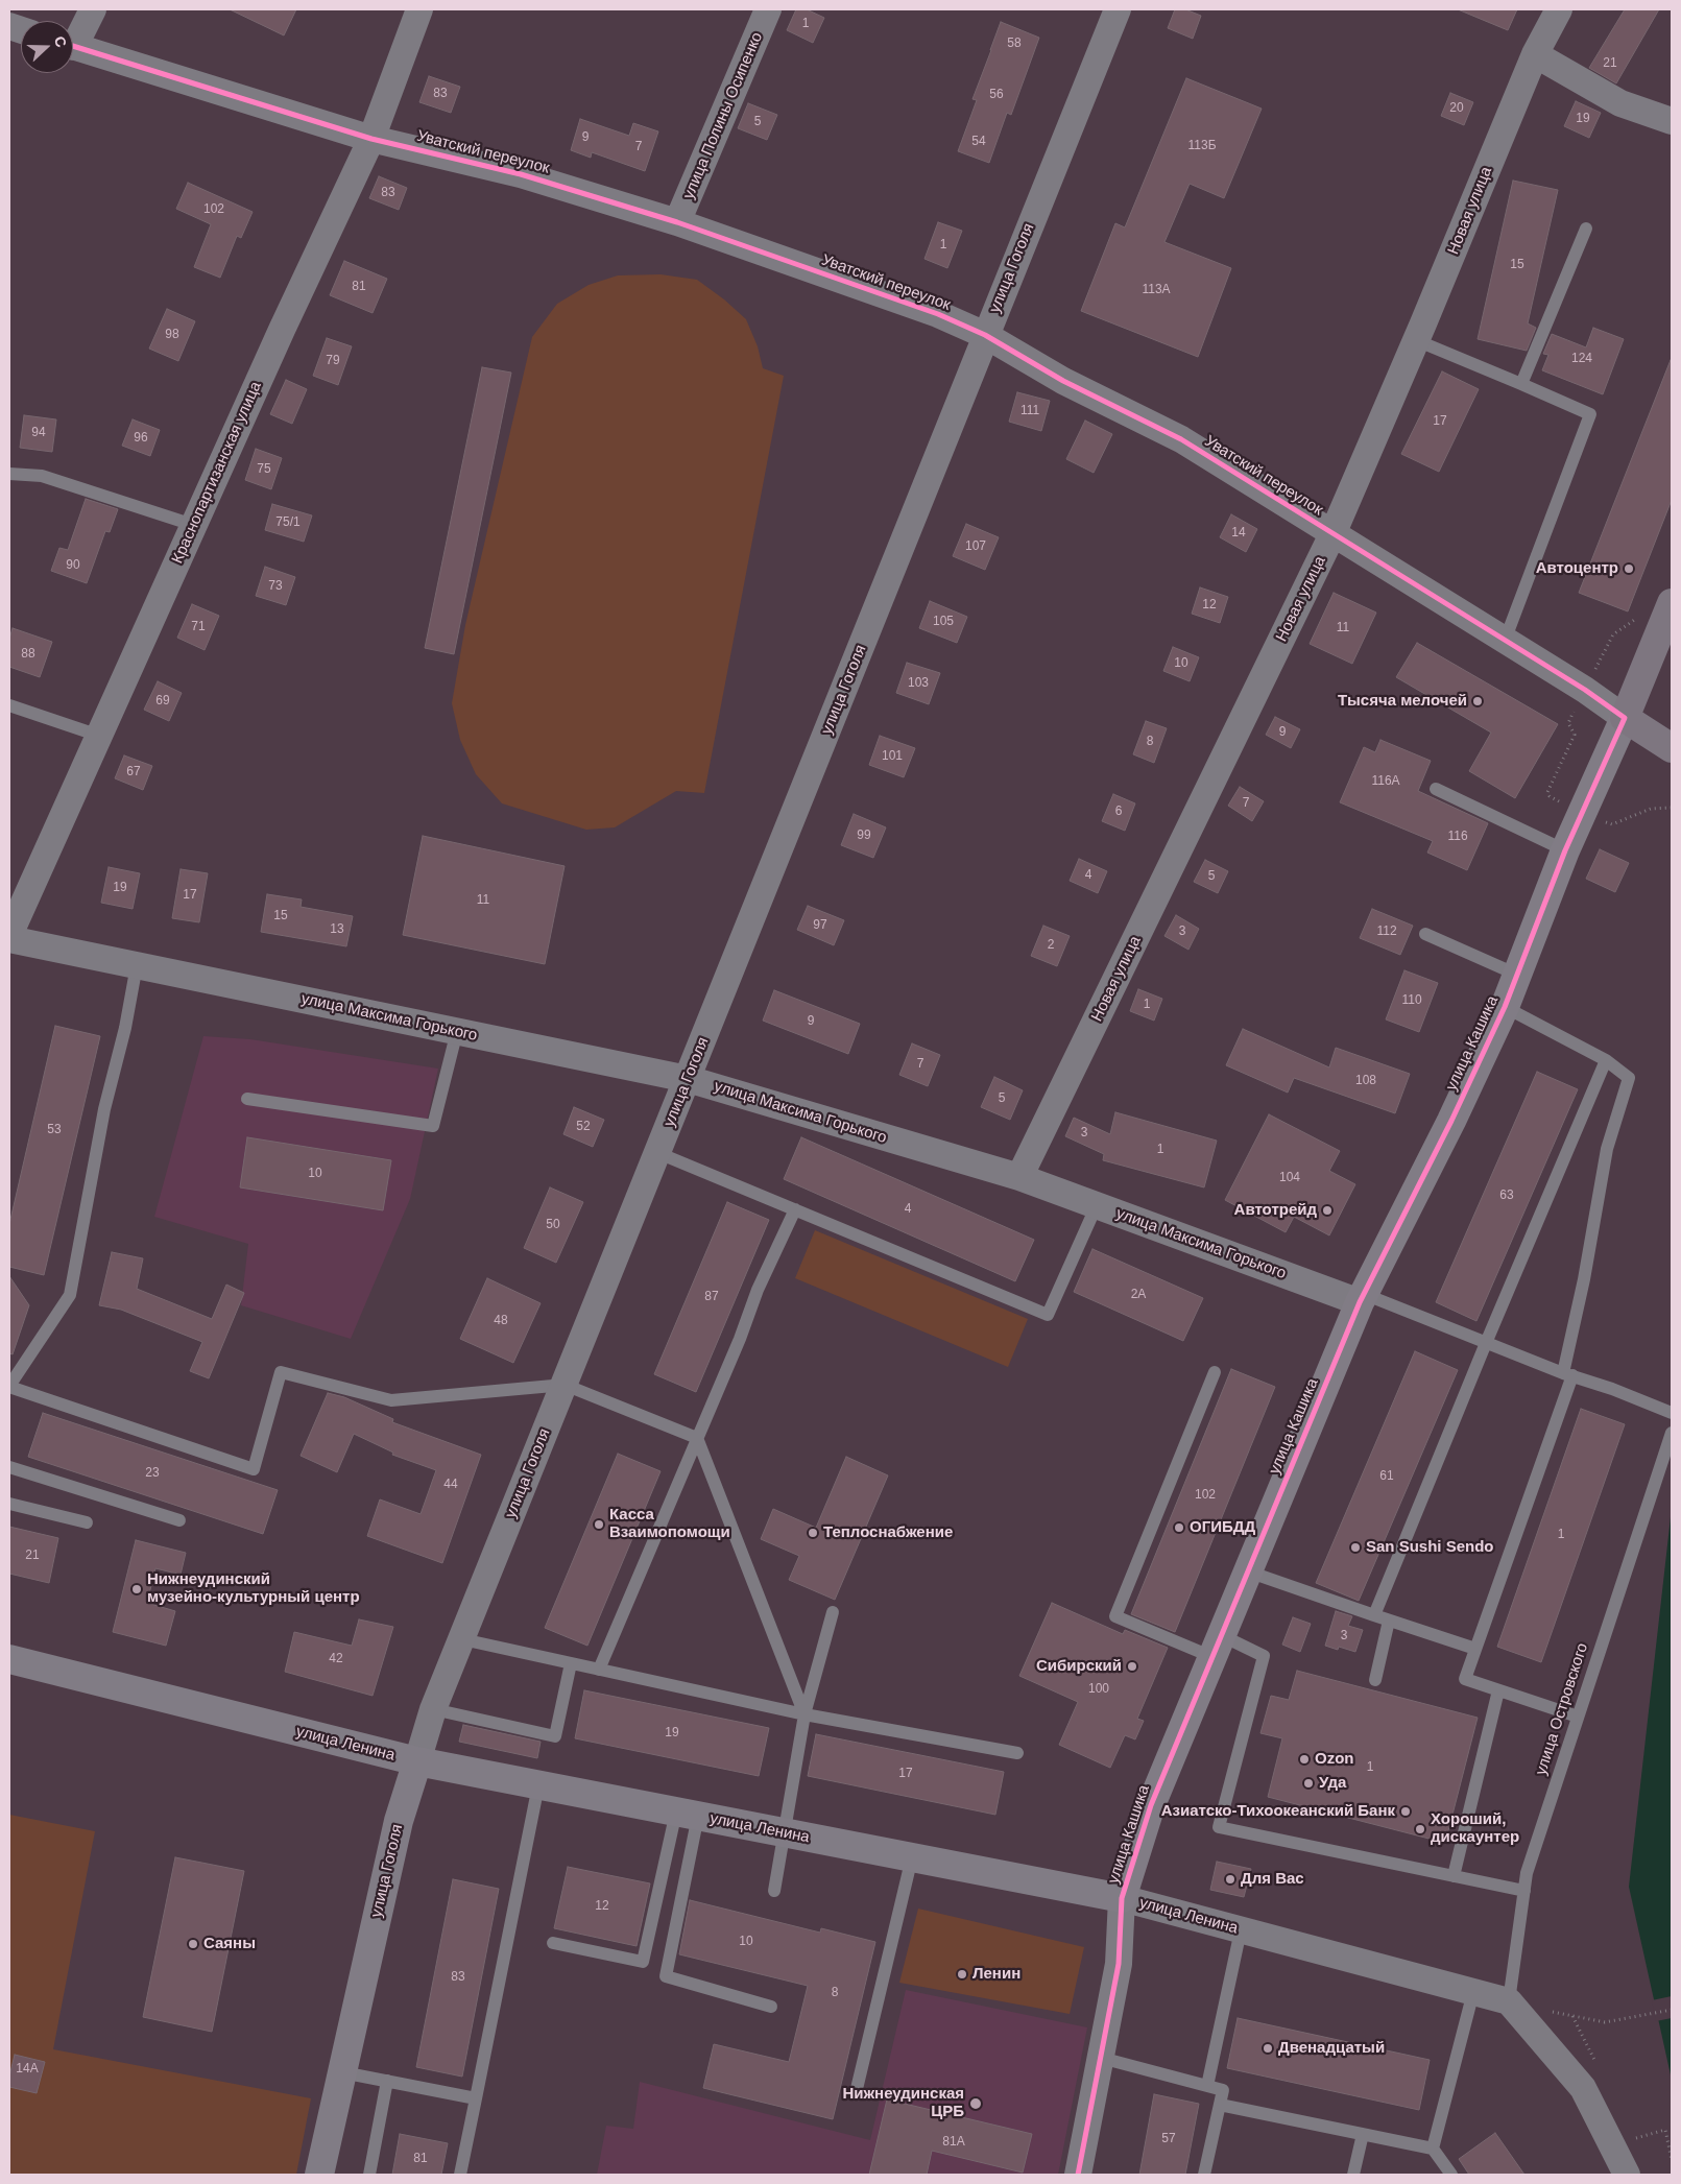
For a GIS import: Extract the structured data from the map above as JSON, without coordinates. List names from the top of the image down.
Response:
{
  "streets": {
    "highway": ["улица Кашика"],
    "street": [
      "улица Полины Осипенко",
      "Уватский переулок",
      "Новая улица",
      "улица Гоголя",
      "Краснопартизанская улица",
      "улица Максима Горького",
      "улица Ленина"
    ],
    "lane": ["улица Островского"]
  },
  "crossings": [
    ["улица Полины Осипенко", "Уватский переулок"],
    ["Уватский переулок", "Новая улица"],
    ["Уватский переулок", "улица Гоголя"],
    ["Уватский переулок", "Краснопартизанская улица"],
    ["Уватский переулок", "улица Кашика"],
    ["Новая улица", "улица Максима Горького"],
    ["улица Гоголя", "улица Максима Горького"],
    ["улица Гоголя", "улица Ленина"],
    ["Краснопартизанская улица", "улица Максима Горького"],
    ["улица Максима Горького", "улица Кашика"],
    ["улица Кашика", "улица Ленина"],
    ["улица Островского", "улица Ленина"]
  ],
  "places": [
    "Автоцентр",
    "Тысяча мелочей",
    "Автотрейд",
    "Касса Взаимопомощи",
    "ОГИБДД",
    "Теплоснабжение",
    "San Sushi Sendo",
    "Нижнеудинский музейно-культурный центр",
    "Сибирский",
    "Ozon",
    "Уда",
    "Азиатско-Тихоокеанский Банк",
    "Хороший, дискаунтер",
    "Для Вас",
    "Саяны",
    "Ленин",
    "Двенадцатый",
    "Нижнеудинская ЦРБ"
  ],
  "house_numbers": [
    "1",
    "58",
    "21",
    "83",
    "56",
    "20",
    "19",
    "5",
    "9",
    "54",
    "113Б",
    "7",
    "83",
    "102",
    "1",
    "15",
    "81",
    "113А",
    "98",
    "124",
    "79",
    "111",
    "17",
    "94",
    "96",
    "75",
    "75/1",
    "14",
    "107",
    "90",
    "73",
    "12",
    "105",
    "71",
    "11",
    "88",
    "10",
    "103",
    "69",
    "9",
    "8",
    "101",
    "67",
    "116А",
    "7",
    "6",
    "99",
    "116",
    "4",
    "5",
    "19",
    "17",
    "11",
    "15",
    "97",
    "13",
    "3",
    "112",
    "2",
    "110",
    "1",
    "9",
    "7",
    "108",
    "5",
    "52",
    "53",
    "3",
    "1",
    "10",
    "104",
    "63",
    "4",
    "50",
    "2А",
    "87",
    "48",
    "23",
    "61",
    "44",
    "102",
    "1",
    "21",
    "3",
    "42",
    "100",
    "19",
    "1",
    "17",
    "12",
    "10",
    "83",
    "8",
    "14А",
    "57",
    "81А",
    "81"
  ],
  "north": "right"
}
